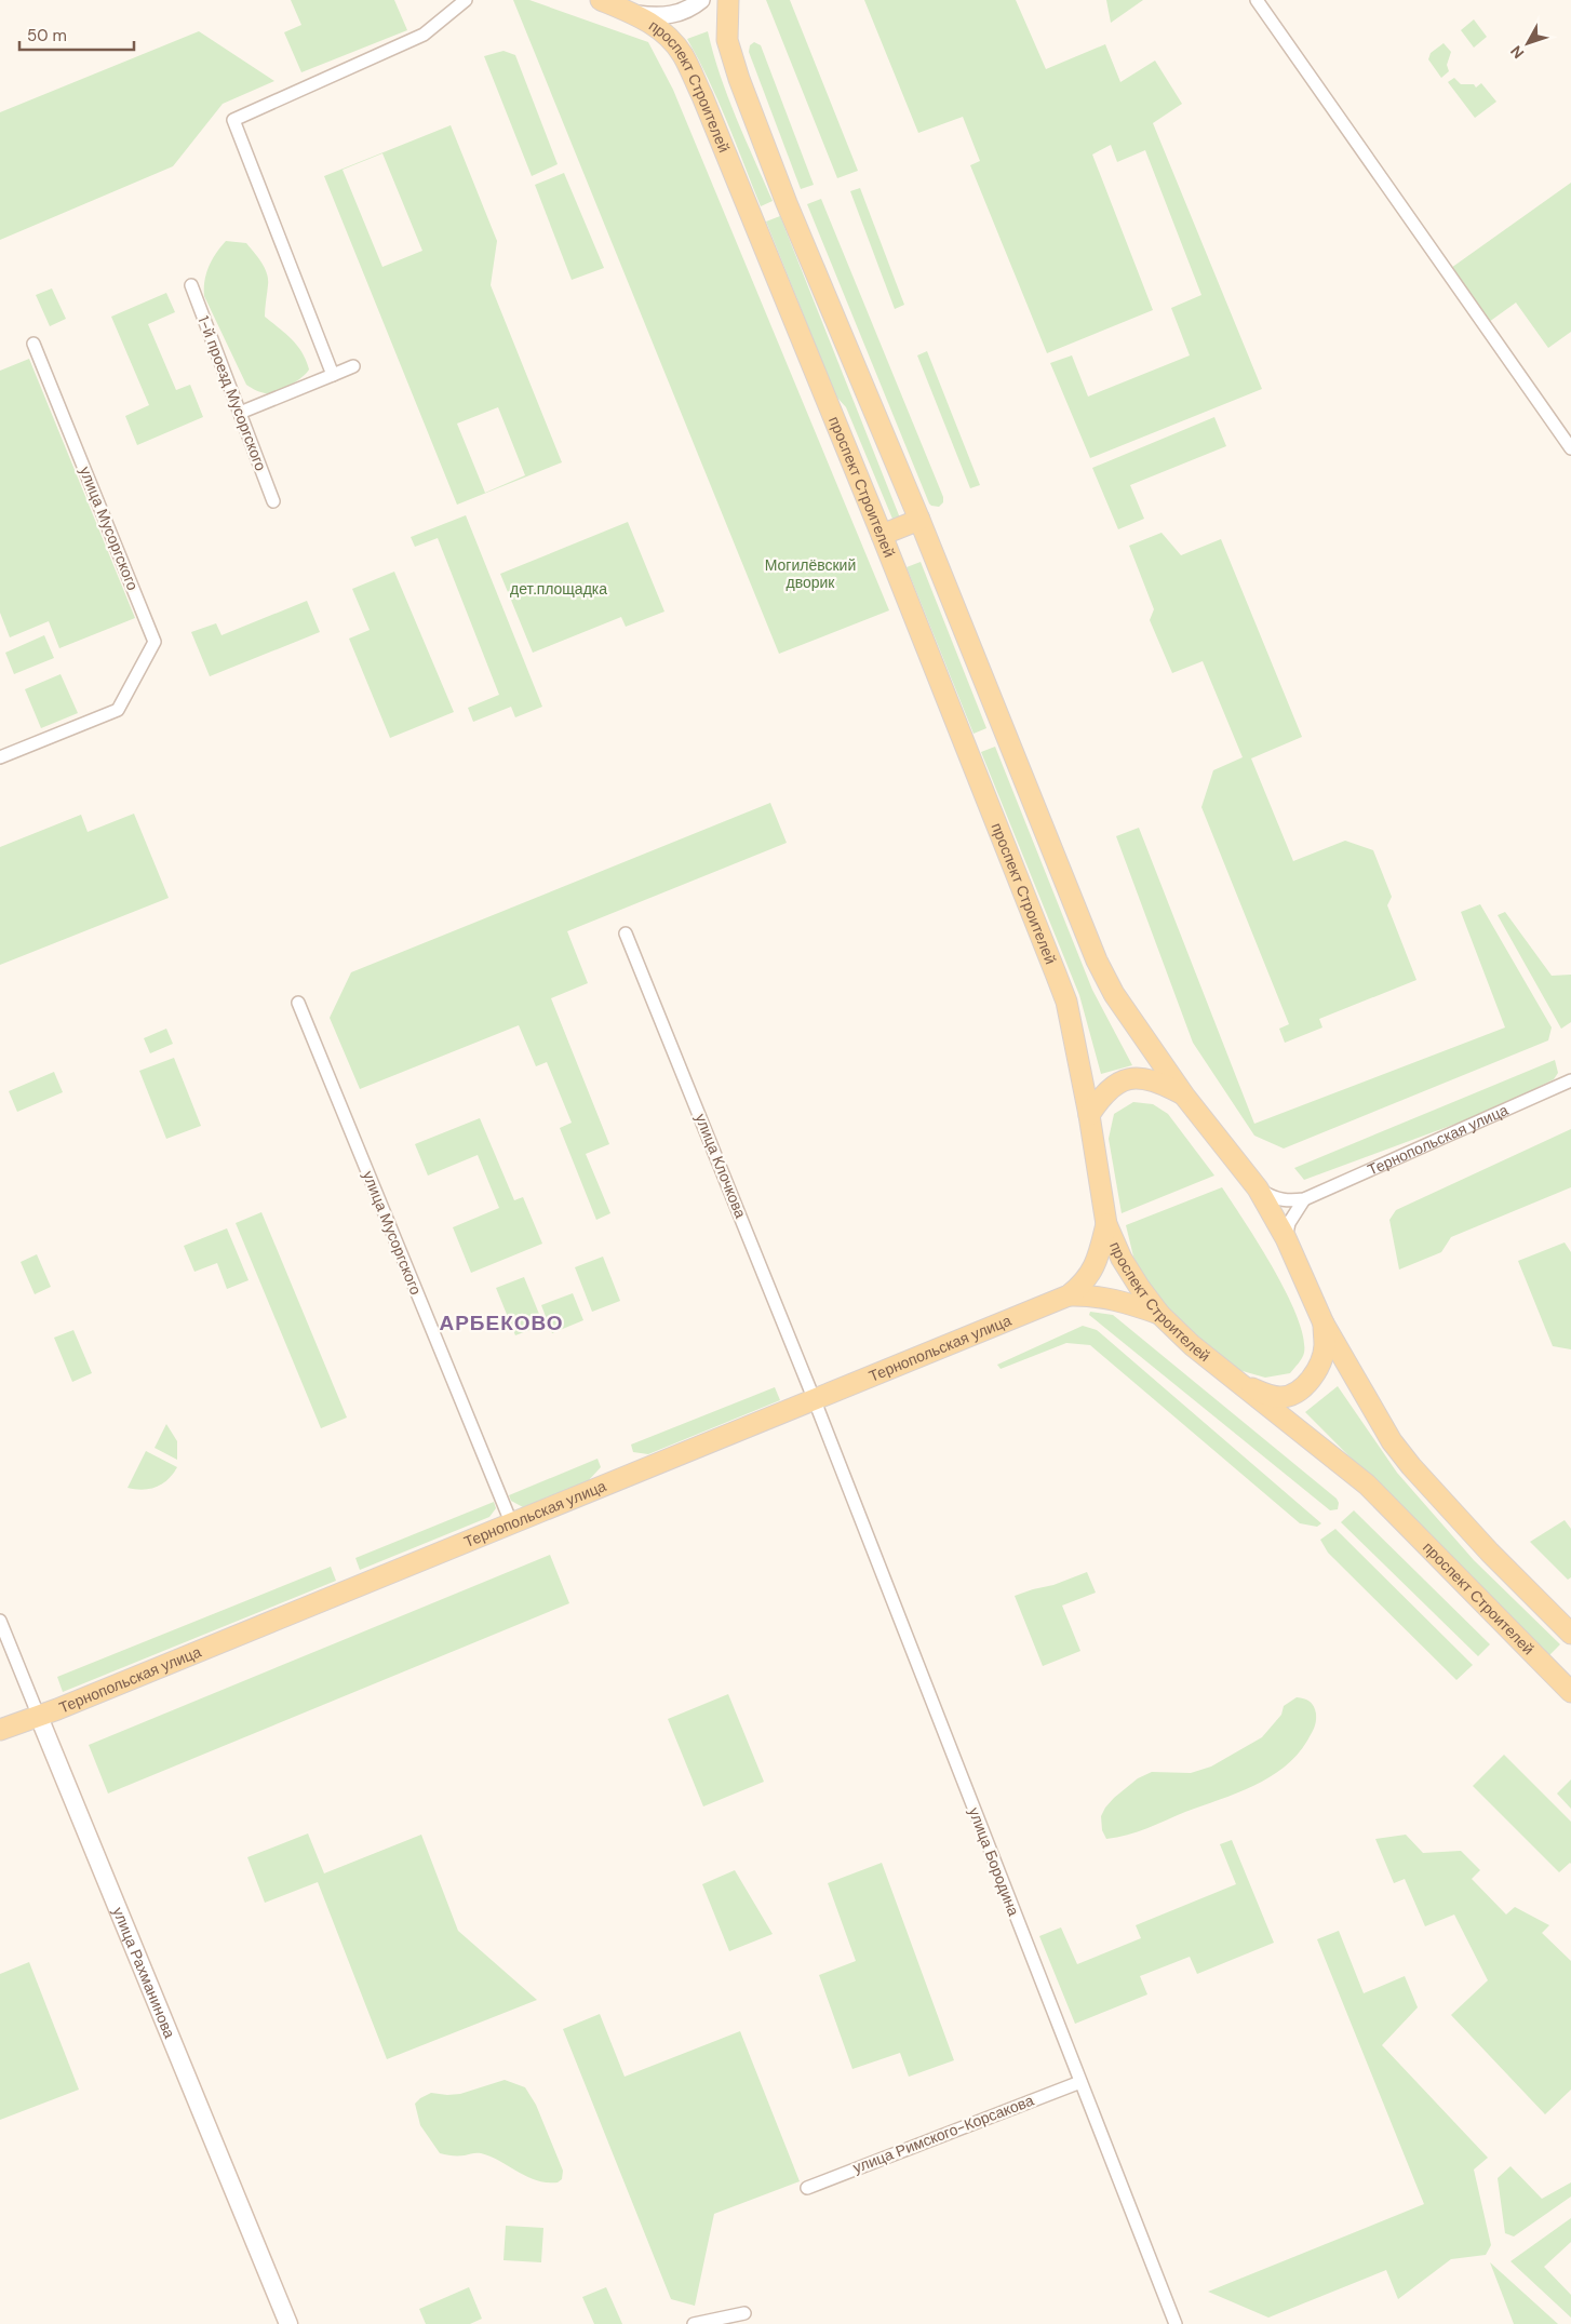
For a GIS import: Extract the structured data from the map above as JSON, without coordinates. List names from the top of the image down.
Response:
{
  "streets": {
    "main road": ["проспект Строителей", "Тернопольская улица", "улица Рахманинова"],
    "street": [
      "1-й проезд Мусоргского",
      "улица Мусоргского",
      "улица Клочкова",
      "улица Бородина",
      "улица Римского-Корсакова"
    ]
  },
  "crossings": [
    ["проспект Строителей", "Тернопольская улица"],
    ["улица Мусоргского", "Тернопольская улица"],
    ["Тернопольская улица", "улица Клочкова"],
    ["Тернопольская улица", "улица Бородина"],
    ["Тернопольская улица", "улица Рахманинова"],
    ["улица Клочкова", "улица Бородина"],
    ["улица Бородина", "улица Римского-Корсакова"]
  ],
  "districts": ["АРБЕКОВО"],
  "parks": ["Могилёвский дворик", "дет.площадка"],
  "scale_bar": "50 m",
  "north": "bottom left"
}
